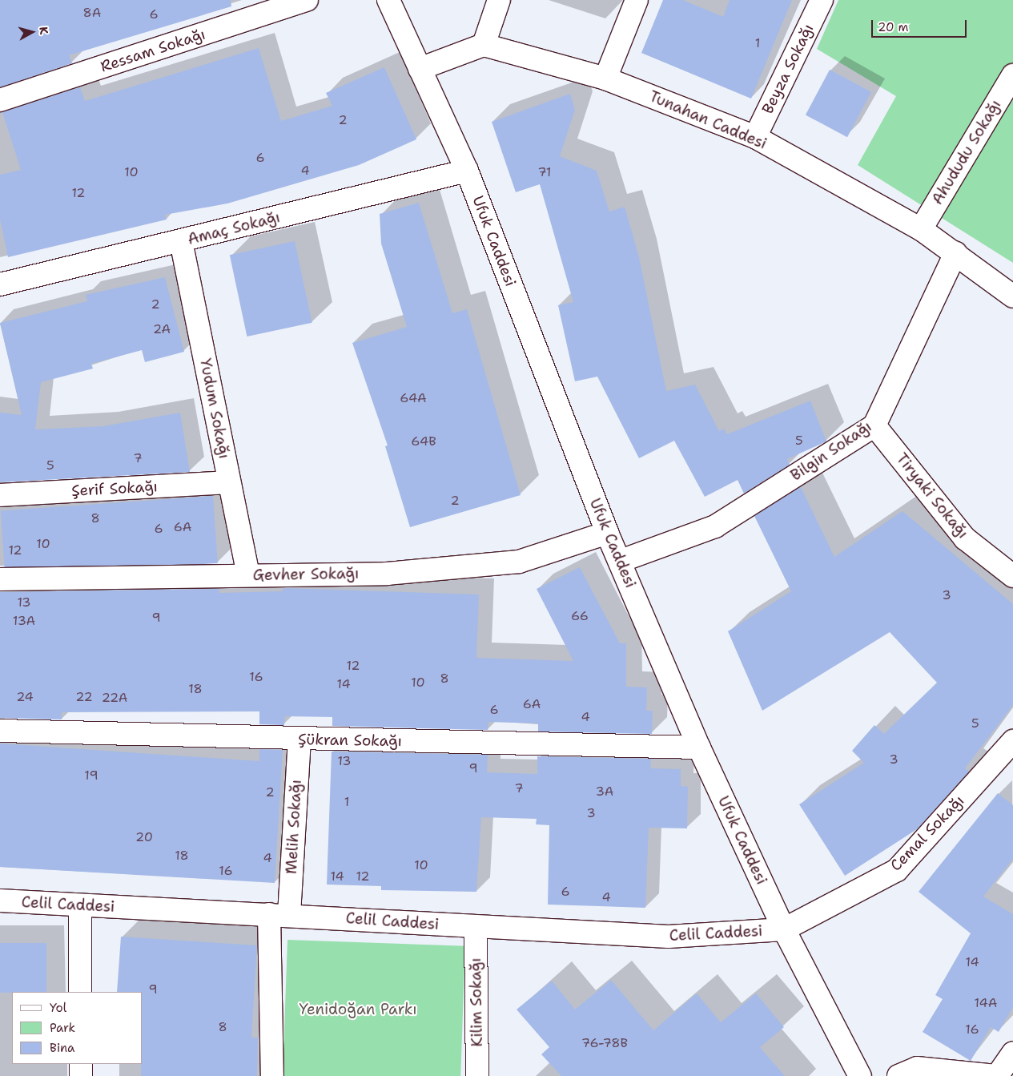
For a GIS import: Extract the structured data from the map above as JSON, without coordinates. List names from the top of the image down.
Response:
{
  "streets": {
    "street": [
      "Ressam Sokağı",
      "Beyza Sokağı",
      "Tunahan Caddesi",
      "Ahududu Sokağı",
      "Amaç Sokağı",
      "Ufuk Caddesi",
      "Yudum Sokağı",
      "Bilgin Sokağı",
      "Şerif Sokağı",
      "Tiryaki Sokağı",
      "Gevher Sokağı",
      "Şükran Sokağı",
      "Melih Sokağı",
      "Cemal Sokağı",
      "Celil Caddesi",
      "Kilim Sokağı"
    ]
  },
  "crossings": [
    ["Beyza Sokağı", "Tunahan Caddesi"],
    ["Tunahan Caddesi", "Ahududu Sokağı"],
    ["Tunahan Caddesi", "Bilgin Sokağı"],
    ["Amaç Sokağı", "Ufuk Caddesi"],
    ["Amaç Sokağı", "Yudum Sokağı"],
    ["Ufuk Caddesi", "Bilgin Sokağı"],
    ["Ufuk Caddesi", "Gevher Sokağı"],
    ["Ufuk Caddesi", "Şükran Sokağı"],
    ["Ufuk Caddesi", "Cemal Sokağı"],
    ["Ufuk Caddesi", "Celil Caddesi"],
    ["Yudum Sokağı", "Şerif Sokağı"],
    ["Yudum Sokağı", "Gevher Sokağı"],
    ["Bilgin Sokağı", "Tiryaki Sokağı"],
    ["Şükran Sokağı", "Melih Sokağı"],
    ["Melih Sokağı", "Celil Caddesi"],
    ["Cemal Sokağı", "Celil Caddesi"],
    ["Celil Caddesi", "Kilim Sokağı"]
  ],
  "parks": ["Yenidoğan Parkı"],
  "house_numbers": [
    "8A",
    "6",
    "1",
    "2",
    "6",
    "4",
    "10",
    "71",
    "12",
    "2",
    "2A",
    "64A",
    "5",
    "64B",
    "7",
    "5",
    "2",
    "8",
    "6A",
    "6",
    "10",
    "12",
    "3",
    "13",
    "66",
    "9",
    "13A",
    "12",
    "16",
    "8",
    "10",
    "14",
    "18",
    "24",
    "22",
    "22A",
    "6A",
    "6",
    "4",
    "5",
    "3",
    "13",
    "9",
    "19",
    "7",
    "3A",
    "2",
    "1",
    "3",
    "20",
    "18",
    "4",
    "10",
    "16",
    "14",
    "12",
    "6",
    "4",
    "14",
    "9",
    "14A",
    "8",
    "16",
    "76-78B"
  ],
  "legend": ["Yol", "Park", "Bina"],
  "scale_bar": "20 m",
  "north": "right"
}
